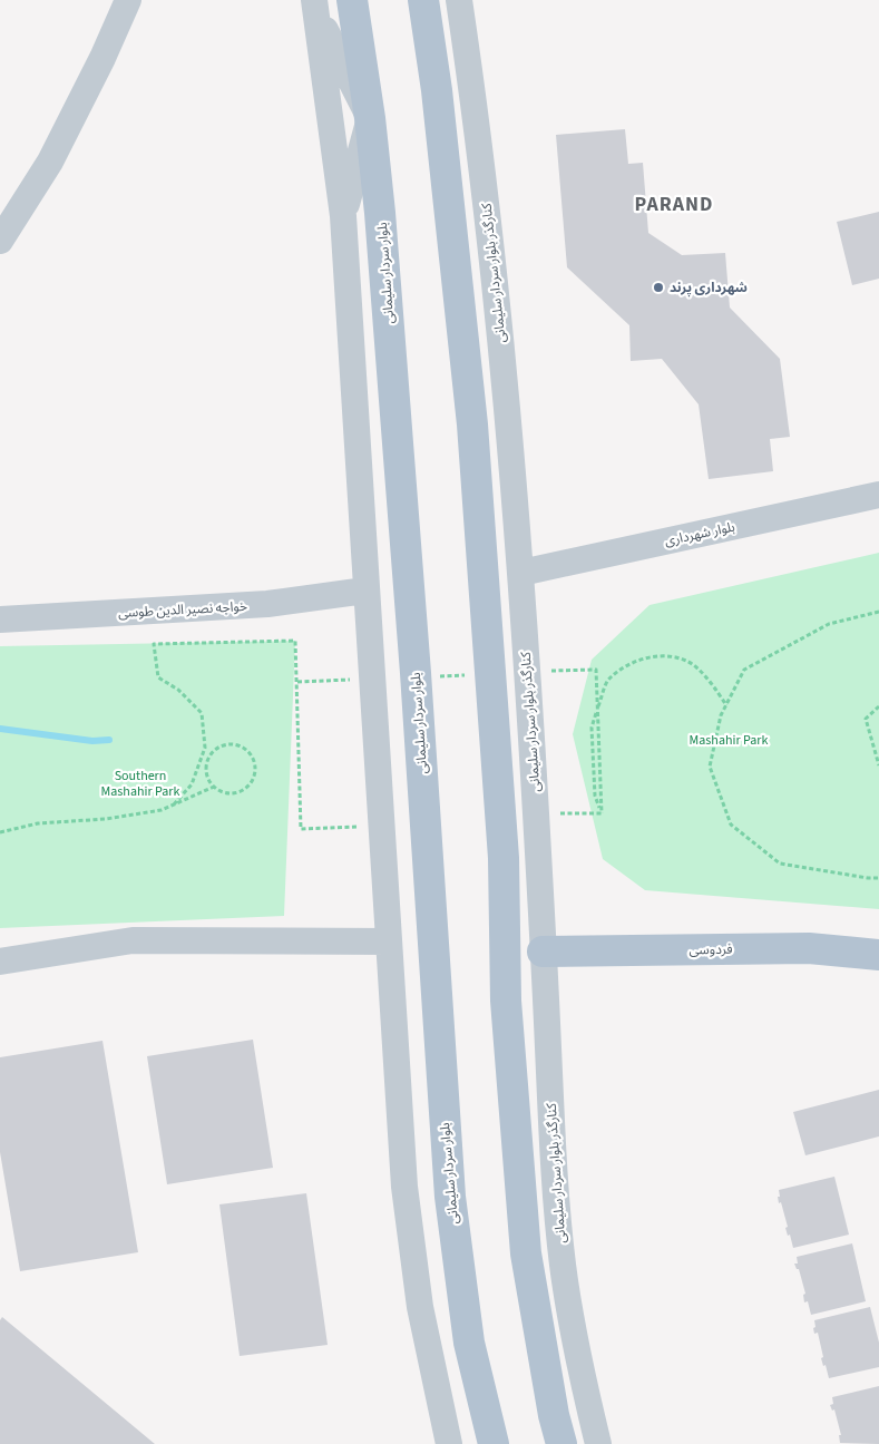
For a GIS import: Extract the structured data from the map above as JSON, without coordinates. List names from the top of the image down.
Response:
{
  "streets": {
    "main road": ["بلوار سردار سلیمانی", "فردوسی"],
    "street": ["کنارگذر بلوار سردار سلیمانی", "بلوار شهرداری", "خواجه نصیر الدین طوسی"]
  },
  "crossings": [
    ["کنارگذر بلوار سردار سلیمانی", "بلوار شهرداری"],
    ["کنارگذر بلوار سردار سلیمانی", "فردوسی"]
  ],
  "districts": ["PARAND"],
  "parks": ["Mashahir Park", "Southern Mashahir Park"],
  "places": ["شهرداری پرند"]
}
